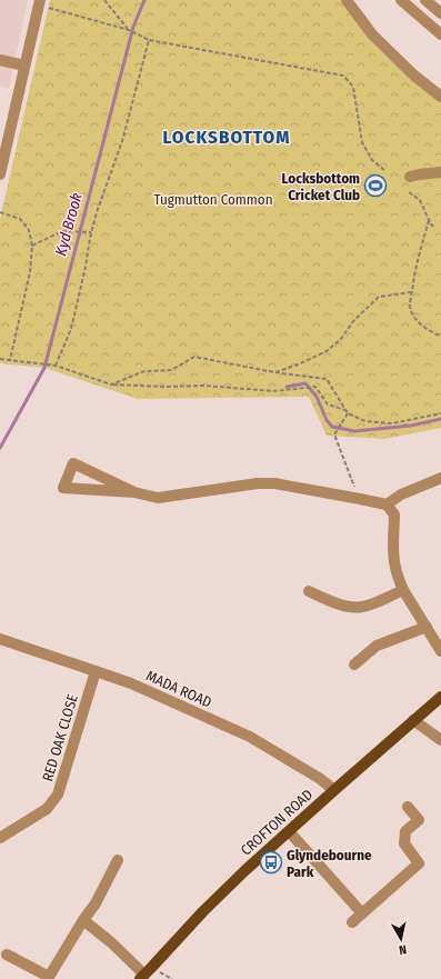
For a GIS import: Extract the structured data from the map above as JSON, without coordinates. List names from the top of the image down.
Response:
{
  "streets": {
    "main road": ["CROFTON ROAD"],
    "street": ["MADA ROAD", "RED OAK CLOSE"]
  },
  "crossings": [
    ["MADA ROAD", "RED OAK CLOSE"],
    ["MADA ROAD", "CROFTON ROAD"]
  ],
  "districts": ["LOCKSBOTTOM"],
  "water": ["Kyd Brook"],
  "parks": ["Tugmutton Common"],
  "places": {
    "sports": ["Locksbottom Cricket Club"],
    "bus stop": ["Glyndebourne Park"]
  },
  "north": "bottom"
}
